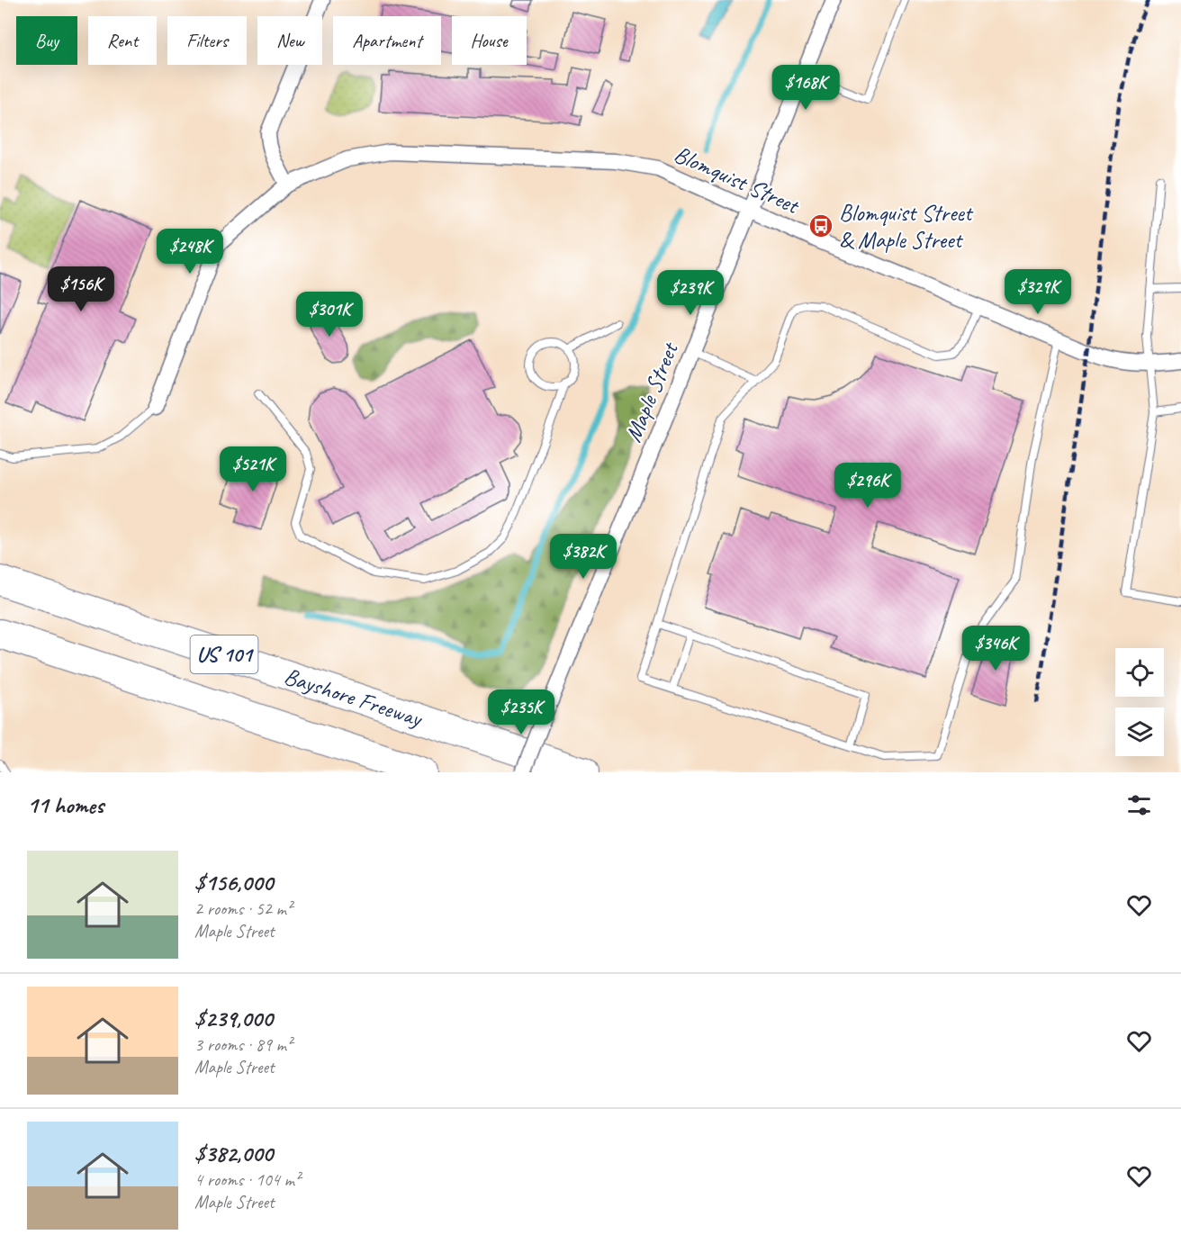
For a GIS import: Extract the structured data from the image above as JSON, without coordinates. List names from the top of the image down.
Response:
{
  "streets": {
    "highway": ["US 101", "Bayshore Freeway"],
    "street": ["Blomquist Street", "Maple Street"]
  },
  "crossings": [
    ["Blomquist Street", "Maple Street"]
  ],
  "places": {
    "bus stop": ["Blomquist Street & Maple Street"]
  },
  "page": {
    "chip": [
      "Buy",
      "Rent",
      "Filters",
      "New",
      "Apartment",
      "House"
    ],
    "price": [
      "$168K",
      "$248K",
      "$156K",
      "$329K",
      "$239K",
      "$301K",
      "$521K",
      "$296K",
      "$382K",
      "$346K",
      "$235K"
    ],
    "heading": "11 homes",
    "list": [
      {
        "name": "$156,000",
        "note": "2 rooms · 52 m² · Maple Street"
      },
      {
        "name": "$239,000",
        "note": "3 rooms · 89 m² · Maple Street"
      },
      {
        "name": "$382,000",
        "note": "4 rooms · 104 m² · Maple Street"
      }
    ]
  }
}
